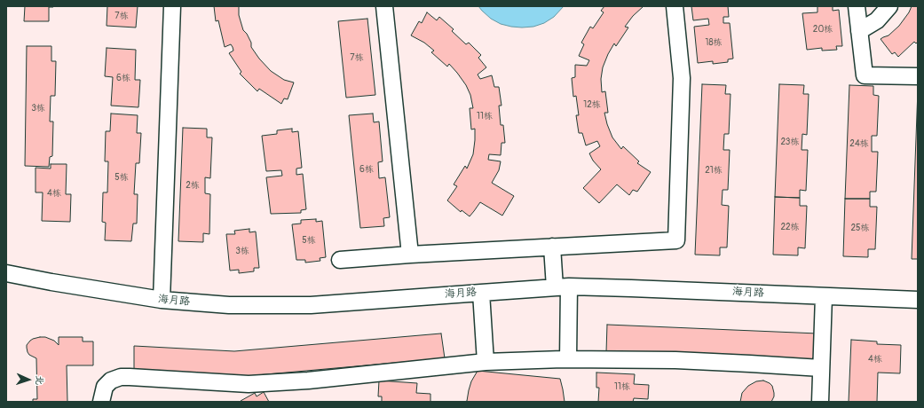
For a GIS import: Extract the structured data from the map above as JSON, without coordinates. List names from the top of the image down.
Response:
{
  "streets": {
    "street": ["海月路"]
  },
  "house_numbers": [
    "7栋",
    "20栋",
    "18栋",
    "7栋",
    "6栋",
    "12栋",
    "3栋",
    "11栋",
    "23栋",
    "24栋",
    "6栋",
    "21栋",
    "5栋",
    "2栋",
    "4栋",
    "22栋",
    "25栋",
    "5栋",
    "3栋",
    "4栋",
    "11栋"
  ],
  "north": "right"
}
